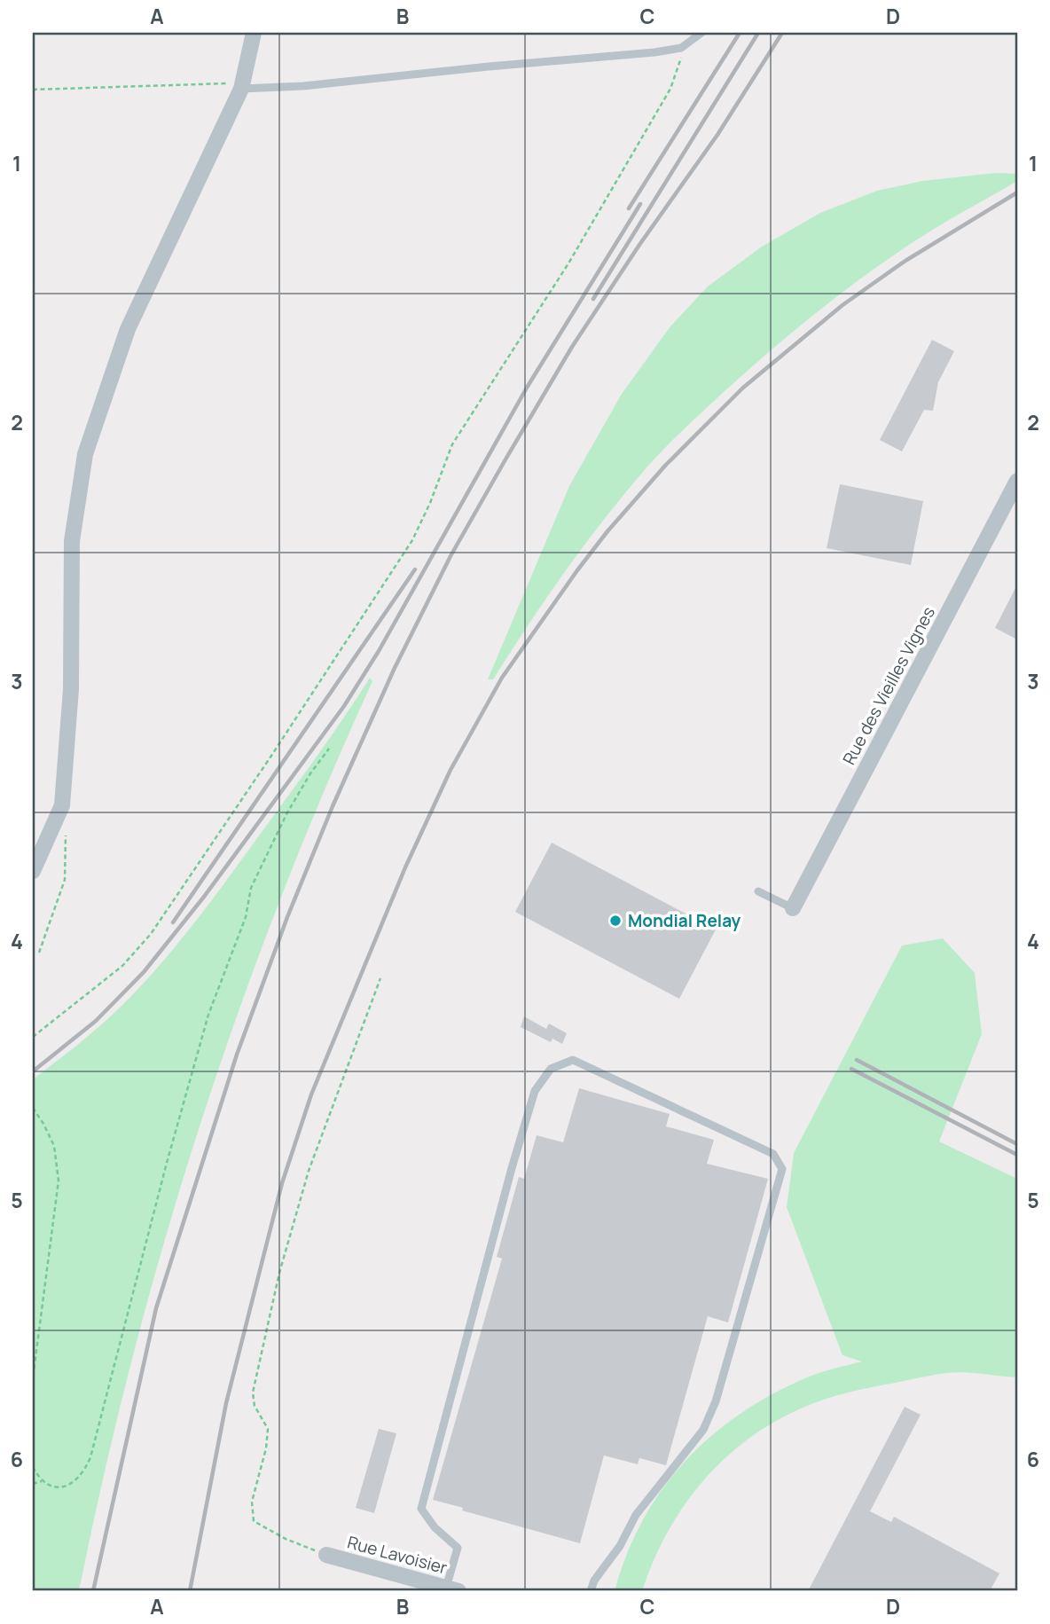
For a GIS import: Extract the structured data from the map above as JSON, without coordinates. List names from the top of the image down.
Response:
{
  "streets": {
    "street": ["Rue des Vieilles Vignes", "Rue Lavoisier"]
  },
  "places": ["Mondial Relay"],
  "grid": {
    "columns": [
      "A",
      "B",
      "C",
      "D"
    ],
    "rows": [
      "1",
      "2",
      "3",
      "4",
      "5",
      "6"
    ]
  }
}
